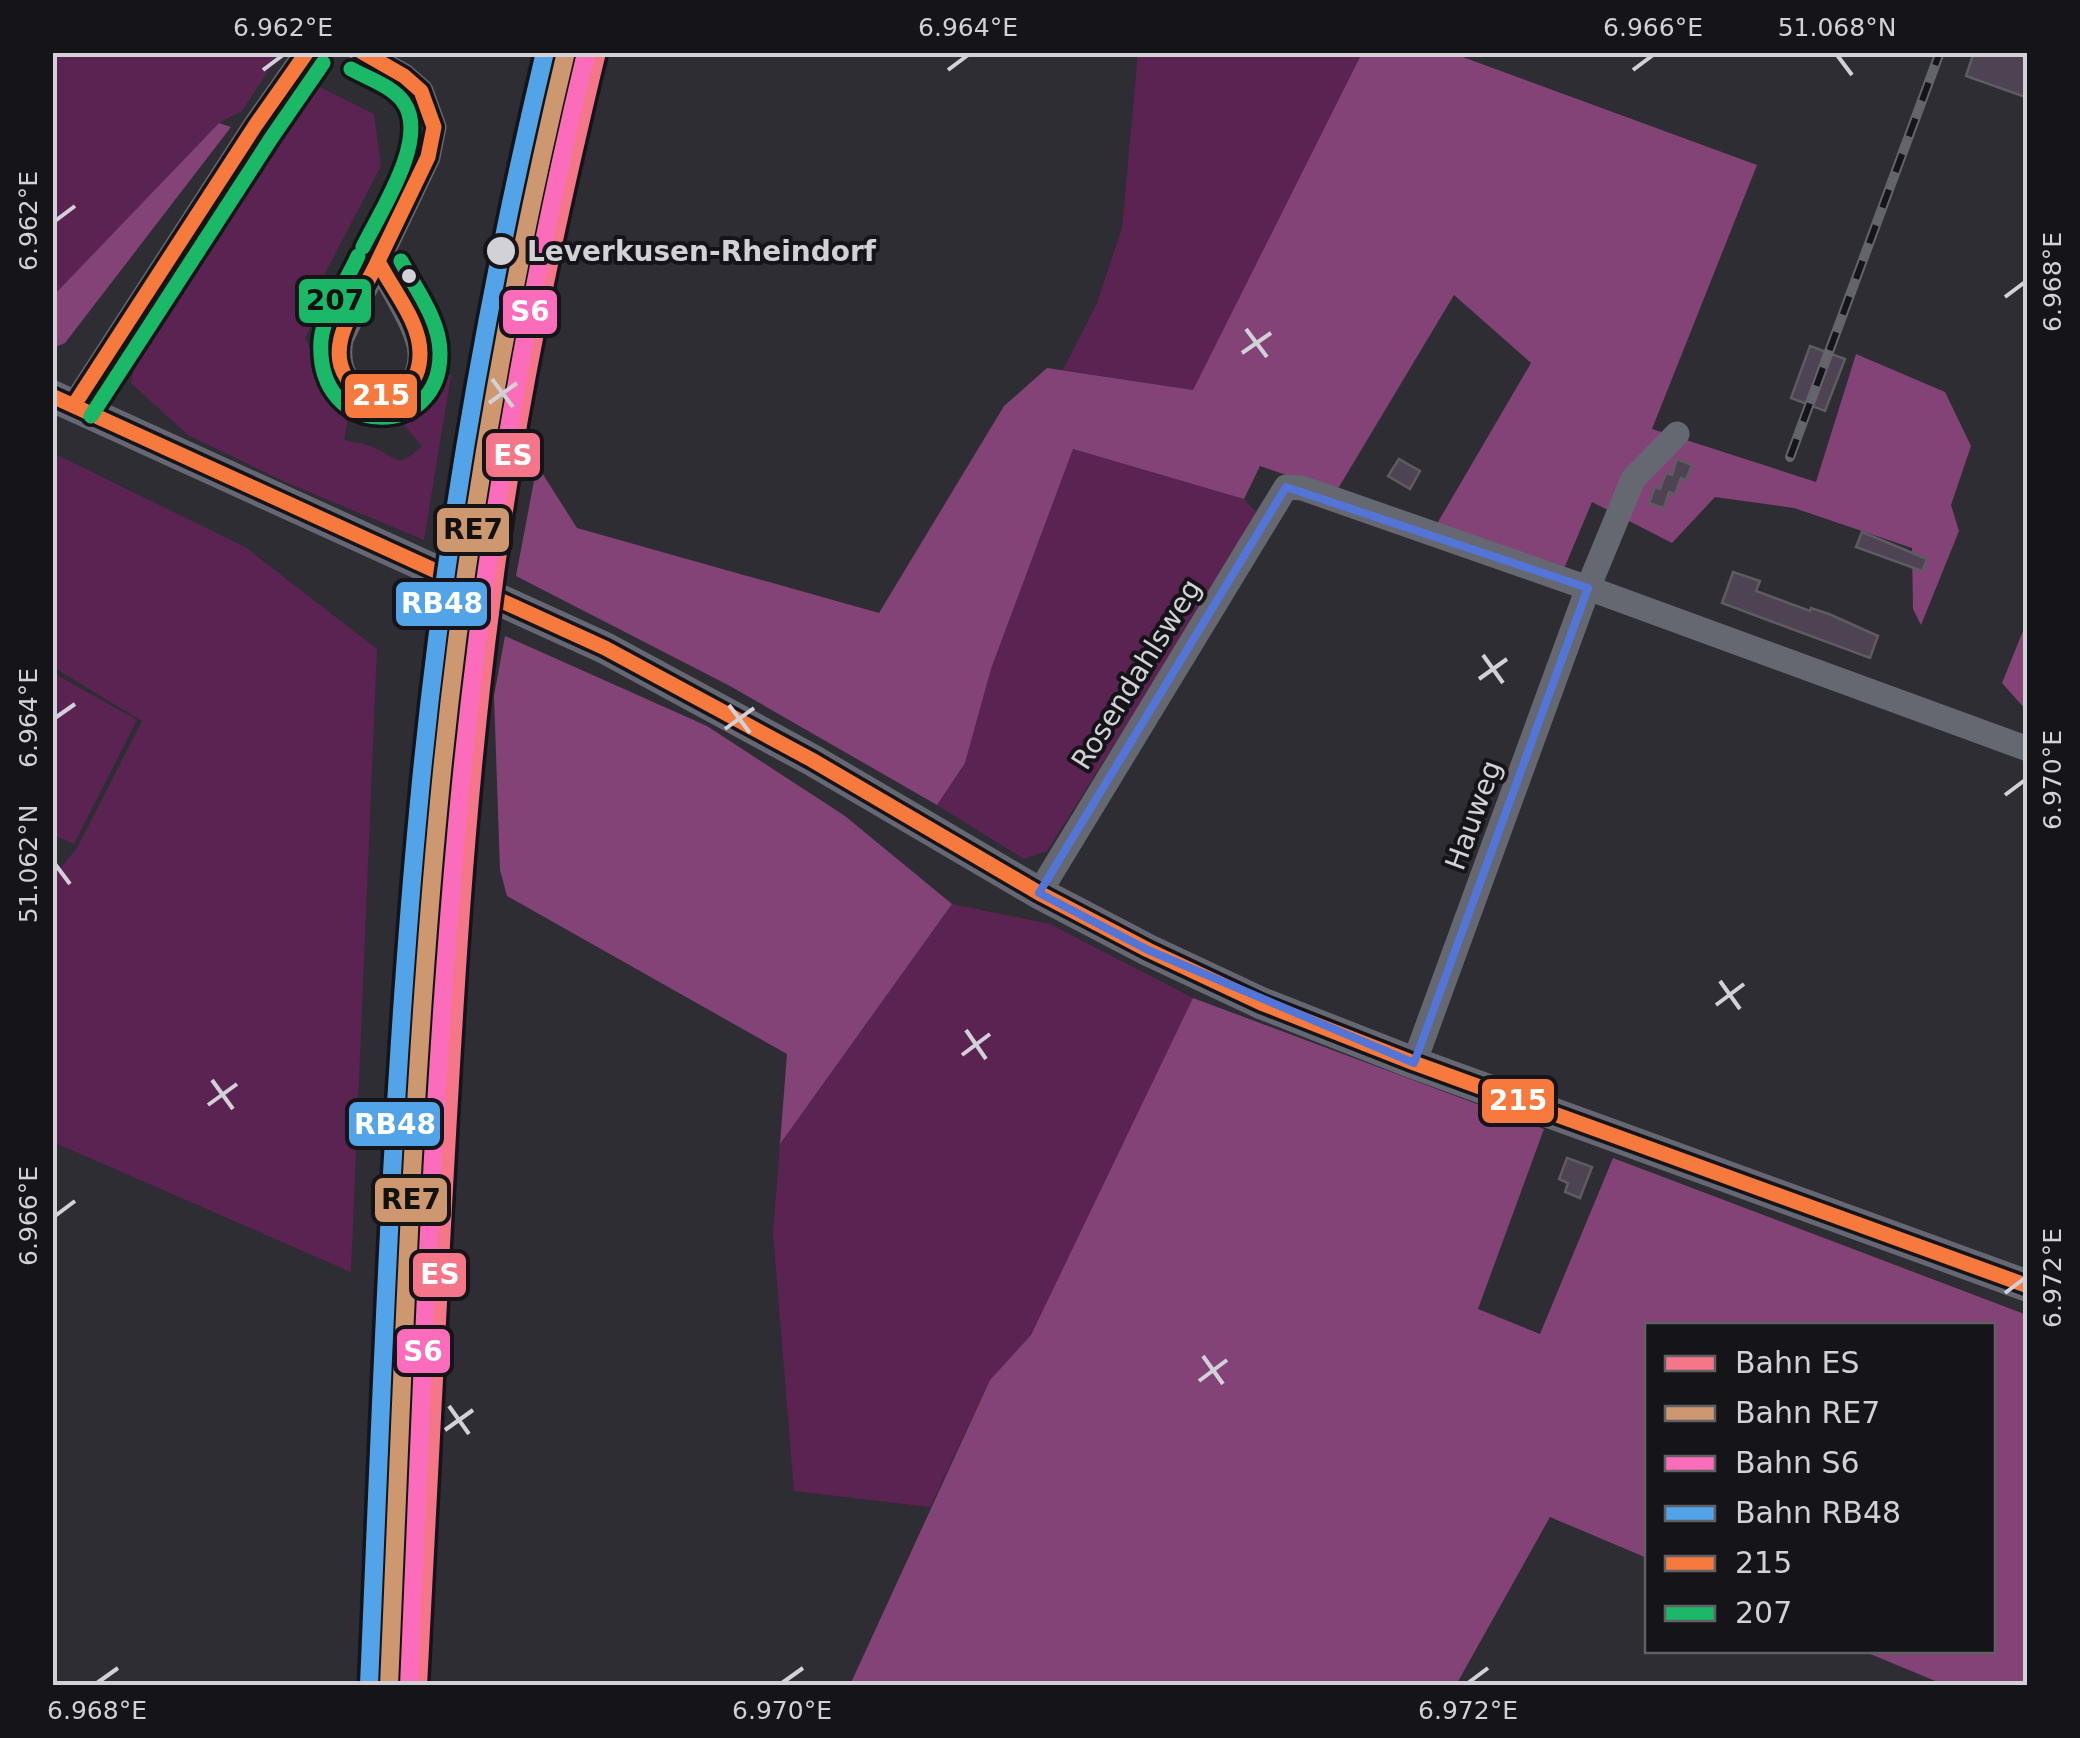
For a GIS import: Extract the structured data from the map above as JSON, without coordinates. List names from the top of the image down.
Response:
{
  "streets": {
    "street": ["Rosendahlsweg", "Hauweg"]
  },
  "crossings": [
    ["Rosendahlsweg", "Hauweg"]
  ],
  "places": ["Leverkusen-Rheindorf"],
  "lines": [
    "rail line ES",
    "rail line RE7",
    "rail line RB48",
    "transit line 215",
    "rail line S6",
    "transit line 207"
  ],
  "legend": [
    "Bahn ES",
    "Bahn RE7",
    "Bahn S6",
    "Bahn RB48",
    "215",
    "207"
  ],
  "coordinates": [
    "6.962°E",
    "6.964°E",
    "6.966°E",
    "51.068°N",
    "6.968°E",
    "6.970°E",
    "51.062°N",
    "6.972°E"
  ]
}
